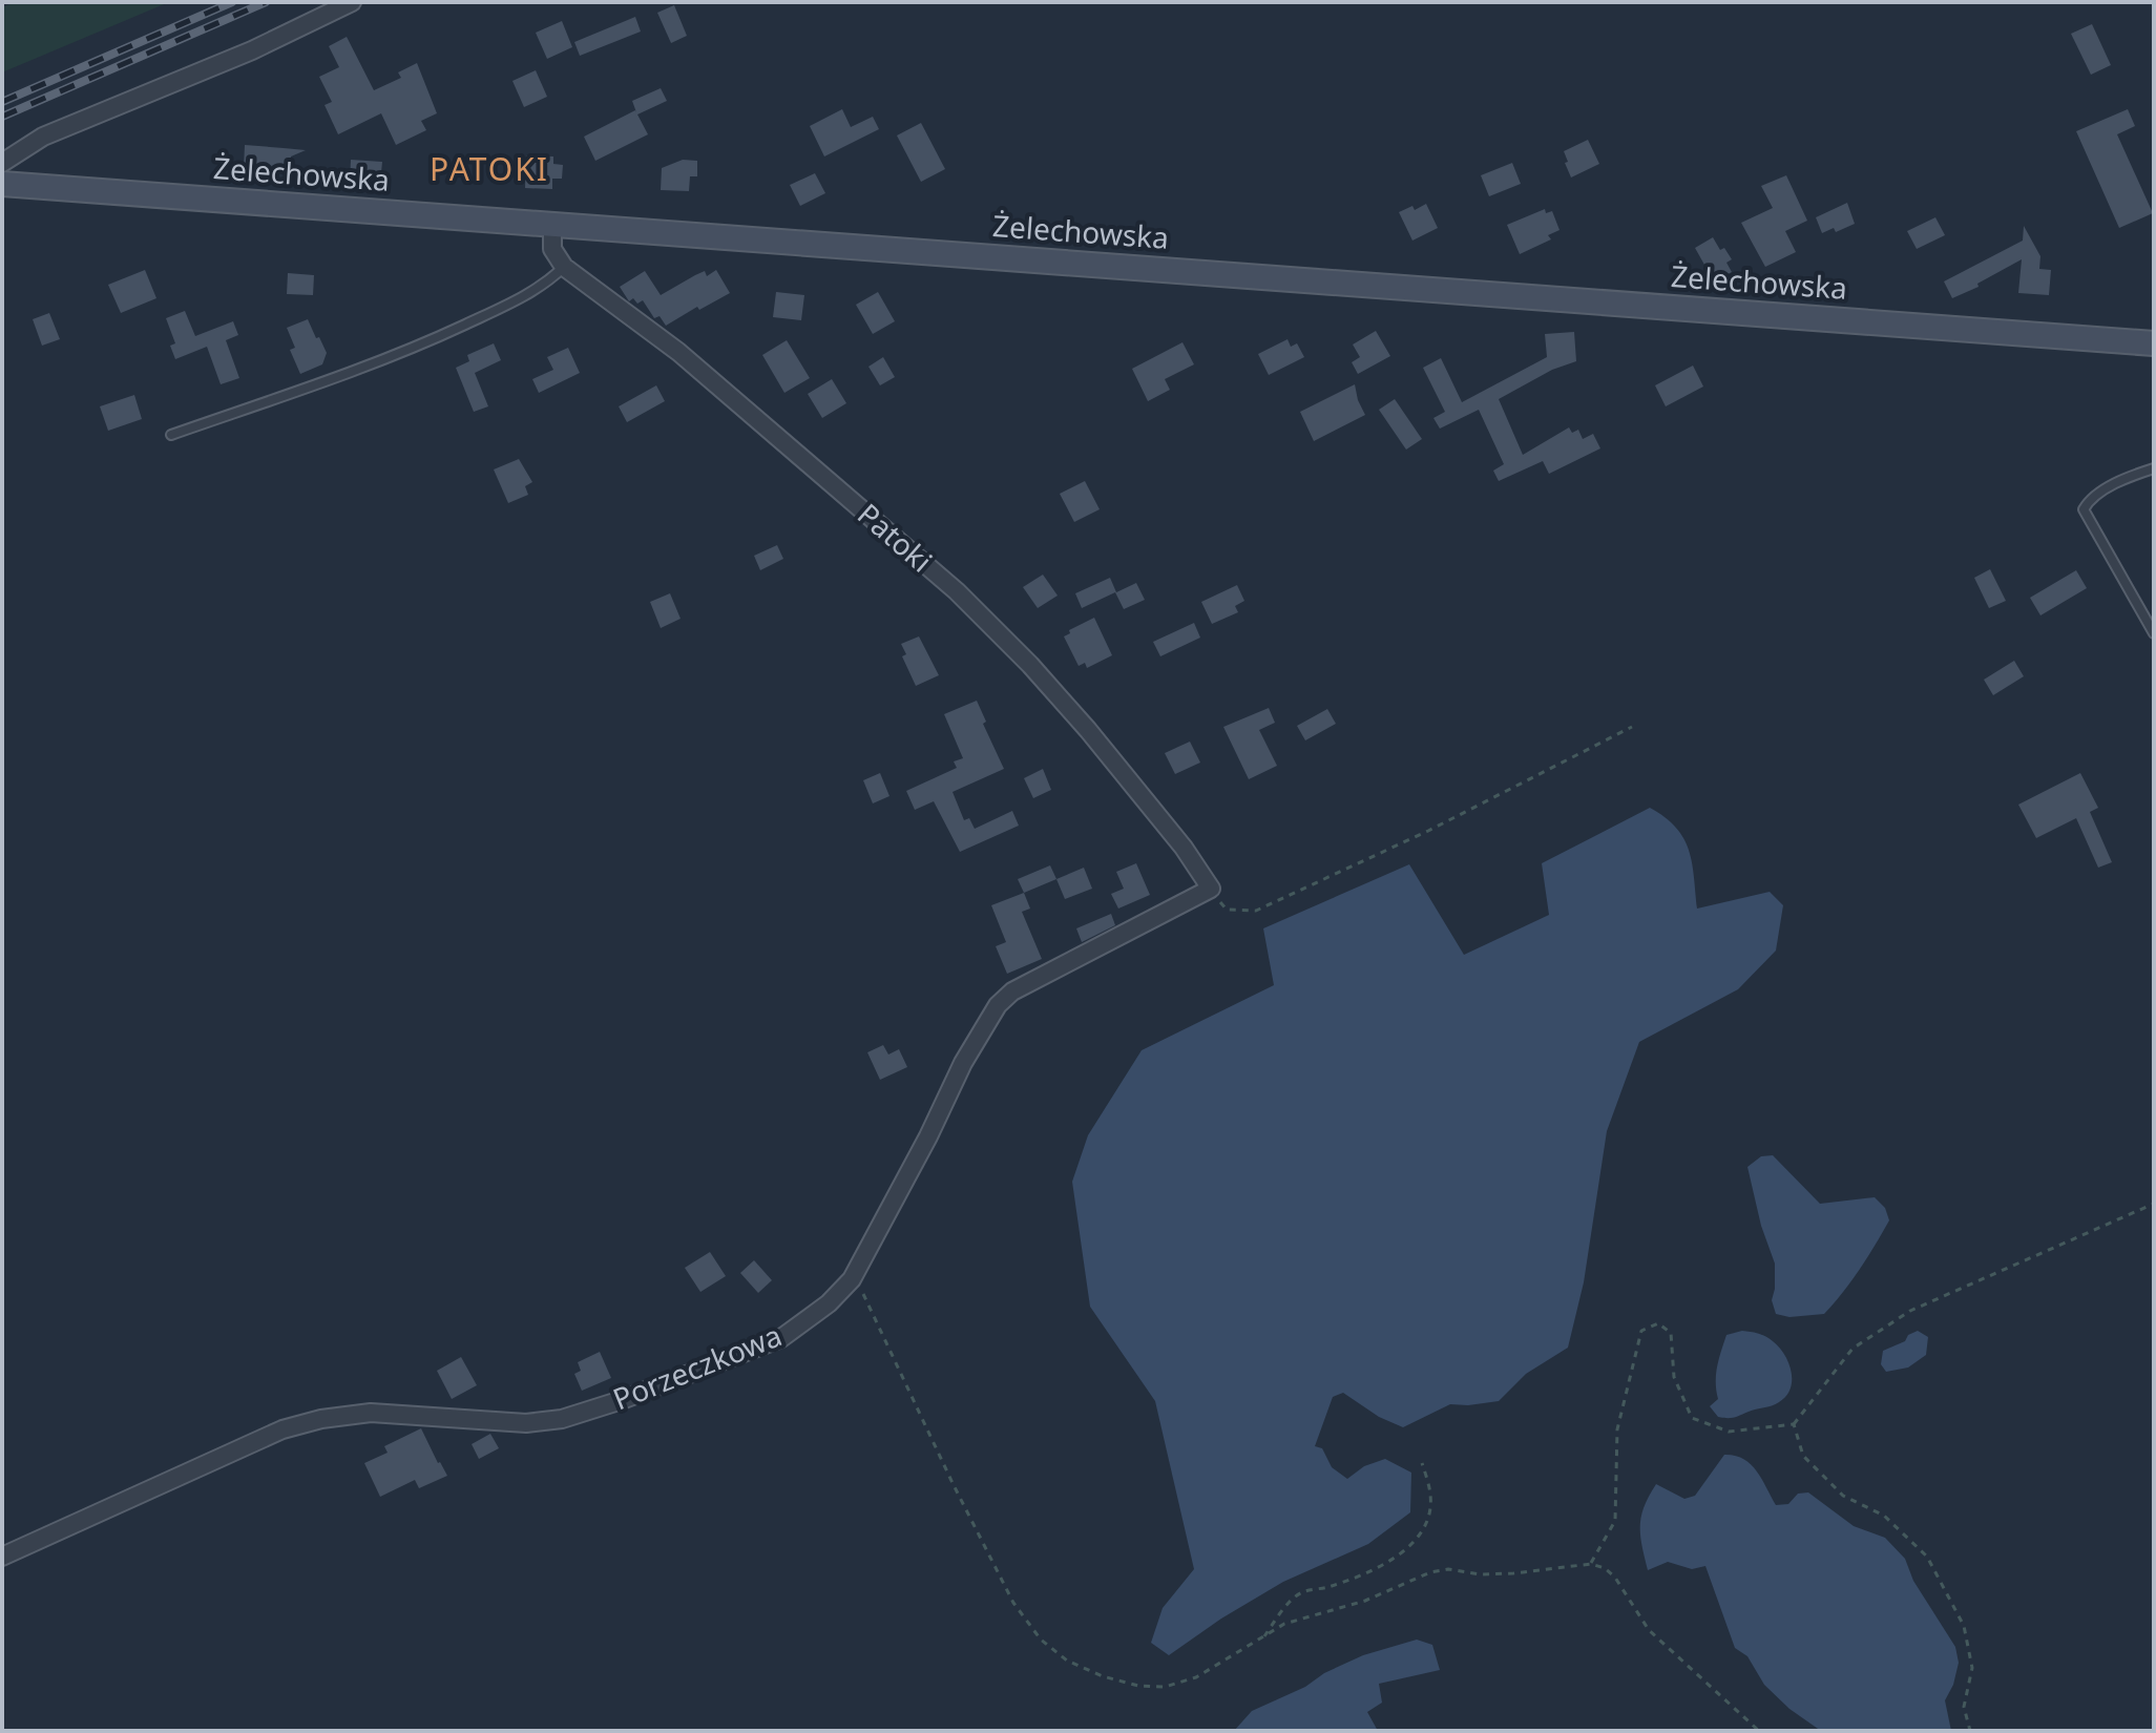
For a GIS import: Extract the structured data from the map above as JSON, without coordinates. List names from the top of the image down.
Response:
{
  "streets": {
    "main road": ["Żelechowska"],
    "street": ["Patoki", "Porzeczkowa"]
  },
  "crossings": [
    ["Patoki", "Porzeczkowa"]
  ],
  "districts": ["PATOKI"]
}
